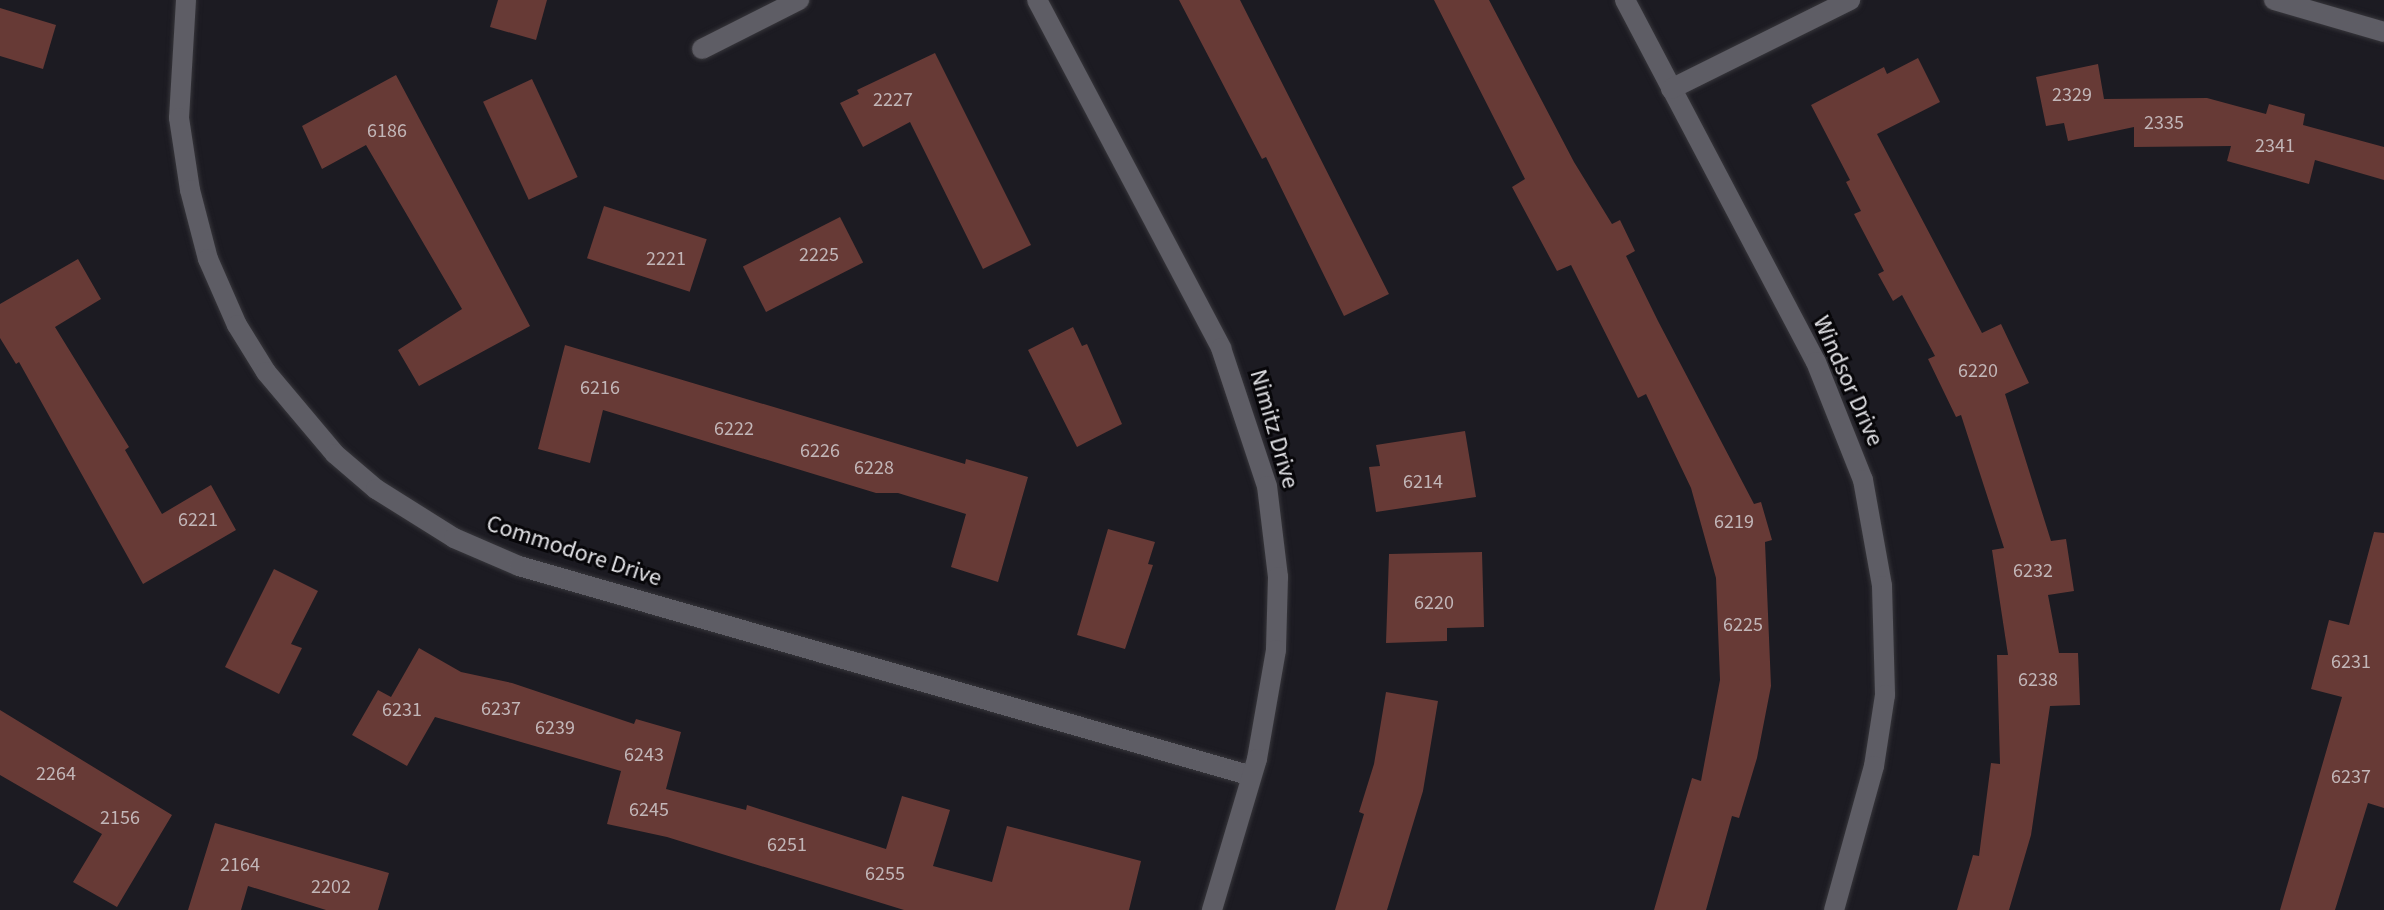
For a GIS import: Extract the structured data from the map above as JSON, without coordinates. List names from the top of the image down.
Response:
{
  "streets": {
    "street": ["Windsor Drive", "Nimitz Drive", "Commodore Drive"]
  },
  "crossings": [
    ["Nimitz Drive", "Commodore Drive"]
  ],
  "house_numbers": [
    "2329",
    "2227",
    "2335",
    "6186",
    "2341",
    "2225",
    "2221",
    "6220",
    "6216",
    "6222",
    "6226",
    "6228",
    "6214",
    "6221",
    "6219",
    "6232",
    "6220",
    "6225",
    "6231",
    "6238",
    "6237",
    "6231",
    "6239",
    "6243",
    "2264",
    "6237",
    "6245",
    "2156",
    "6251",
    "2164",
    "6255",
    "2202"
  ]
}
